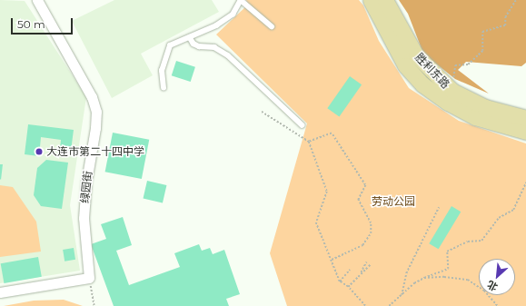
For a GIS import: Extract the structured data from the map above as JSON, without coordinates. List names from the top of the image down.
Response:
{
  "streets": {
    "main road": ["胜利东路"],
    "street": ["绿园街"]
  },
  "parks": ["劳动公园"],
  "places": ["大连市第二十四中学"],
  "scale_bar": "50 m",
  "north": "bottom left"
}
